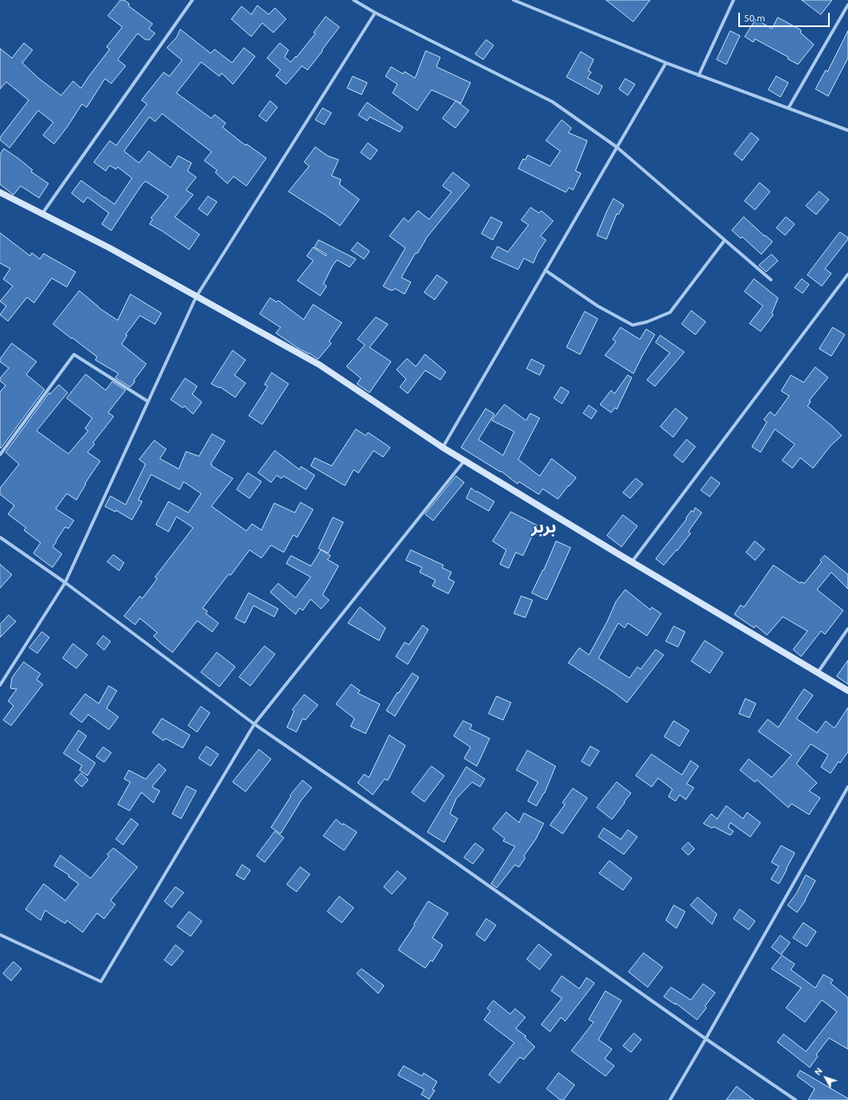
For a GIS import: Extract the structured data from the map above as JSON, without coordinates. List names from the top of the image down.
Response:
{
  "districts": ["بربر"],
  "scale_bar": "50 m",
  "north": "top left"
}
